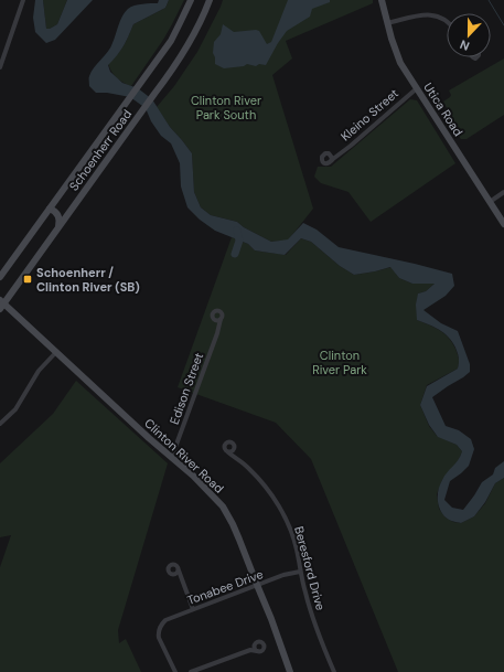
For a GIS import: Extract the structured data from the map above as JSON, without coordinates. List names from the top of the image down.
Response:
{
  "streets": {
    "street": [
      "Utica Road",
      "Kleino Street",
      "Schoenherr Road",
      "Edison Street",
      "Clinton River Road",
      "Beresford Drive",
      "Tonabee Drive"
    ]
  },
  "crossings": [
    ["Utica Road", "Kleino Street"],
    ["Schoenherr Road", "Clinton River Road"],
    ["Edison Street", "Clinton River Road"],
    ["Clinton River Road", "Tonabee Drive"],
    ["Beresford Drive", "Tonabee Drive"]
  ],
  "parks": ["Clinton River Park South", "Clinton River Park"],
  "places": {
    "transit": ["Schoenherr / Clinton River (SB)"]
  },
  "north": "bottom"
}
